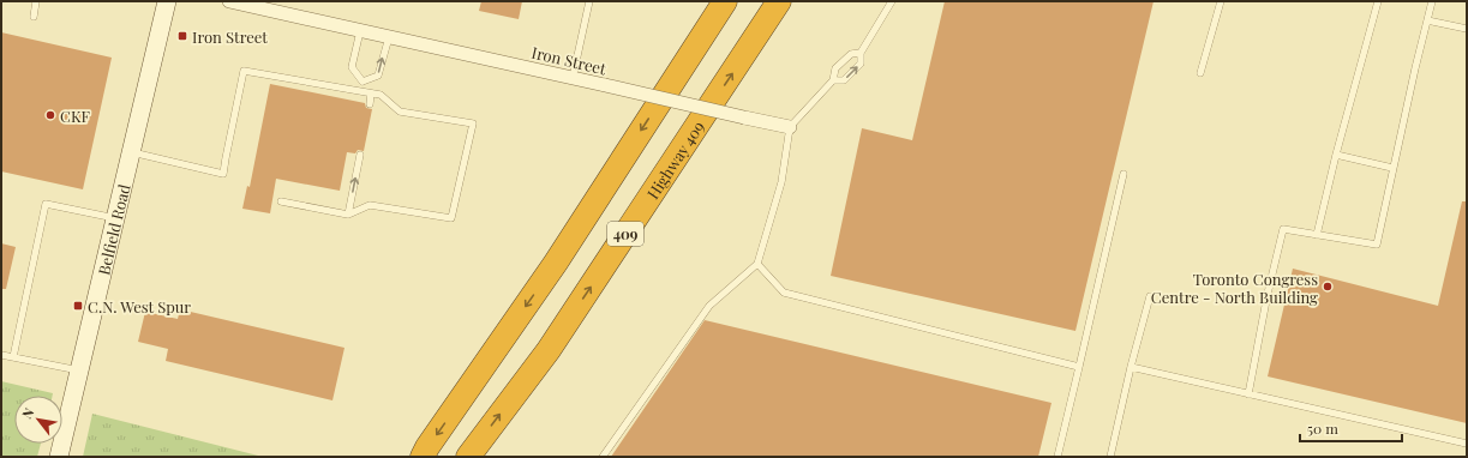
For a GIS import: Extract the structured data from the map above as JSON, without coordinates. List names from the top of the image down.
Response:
{
  "streets": {
    "highway": ["Highway 409", "409"],
    "main road": ["Belfield Road"],
    "street": ["Iron Street"]
  },
  "places": {
    "transit": ["Iron Street", "C.N. West Spur"],
    "other": ["CKF", "Toronto Congress Centre - North Building"]
  },
  "scale_bar": "50 m",
  "north": "top left"
}
